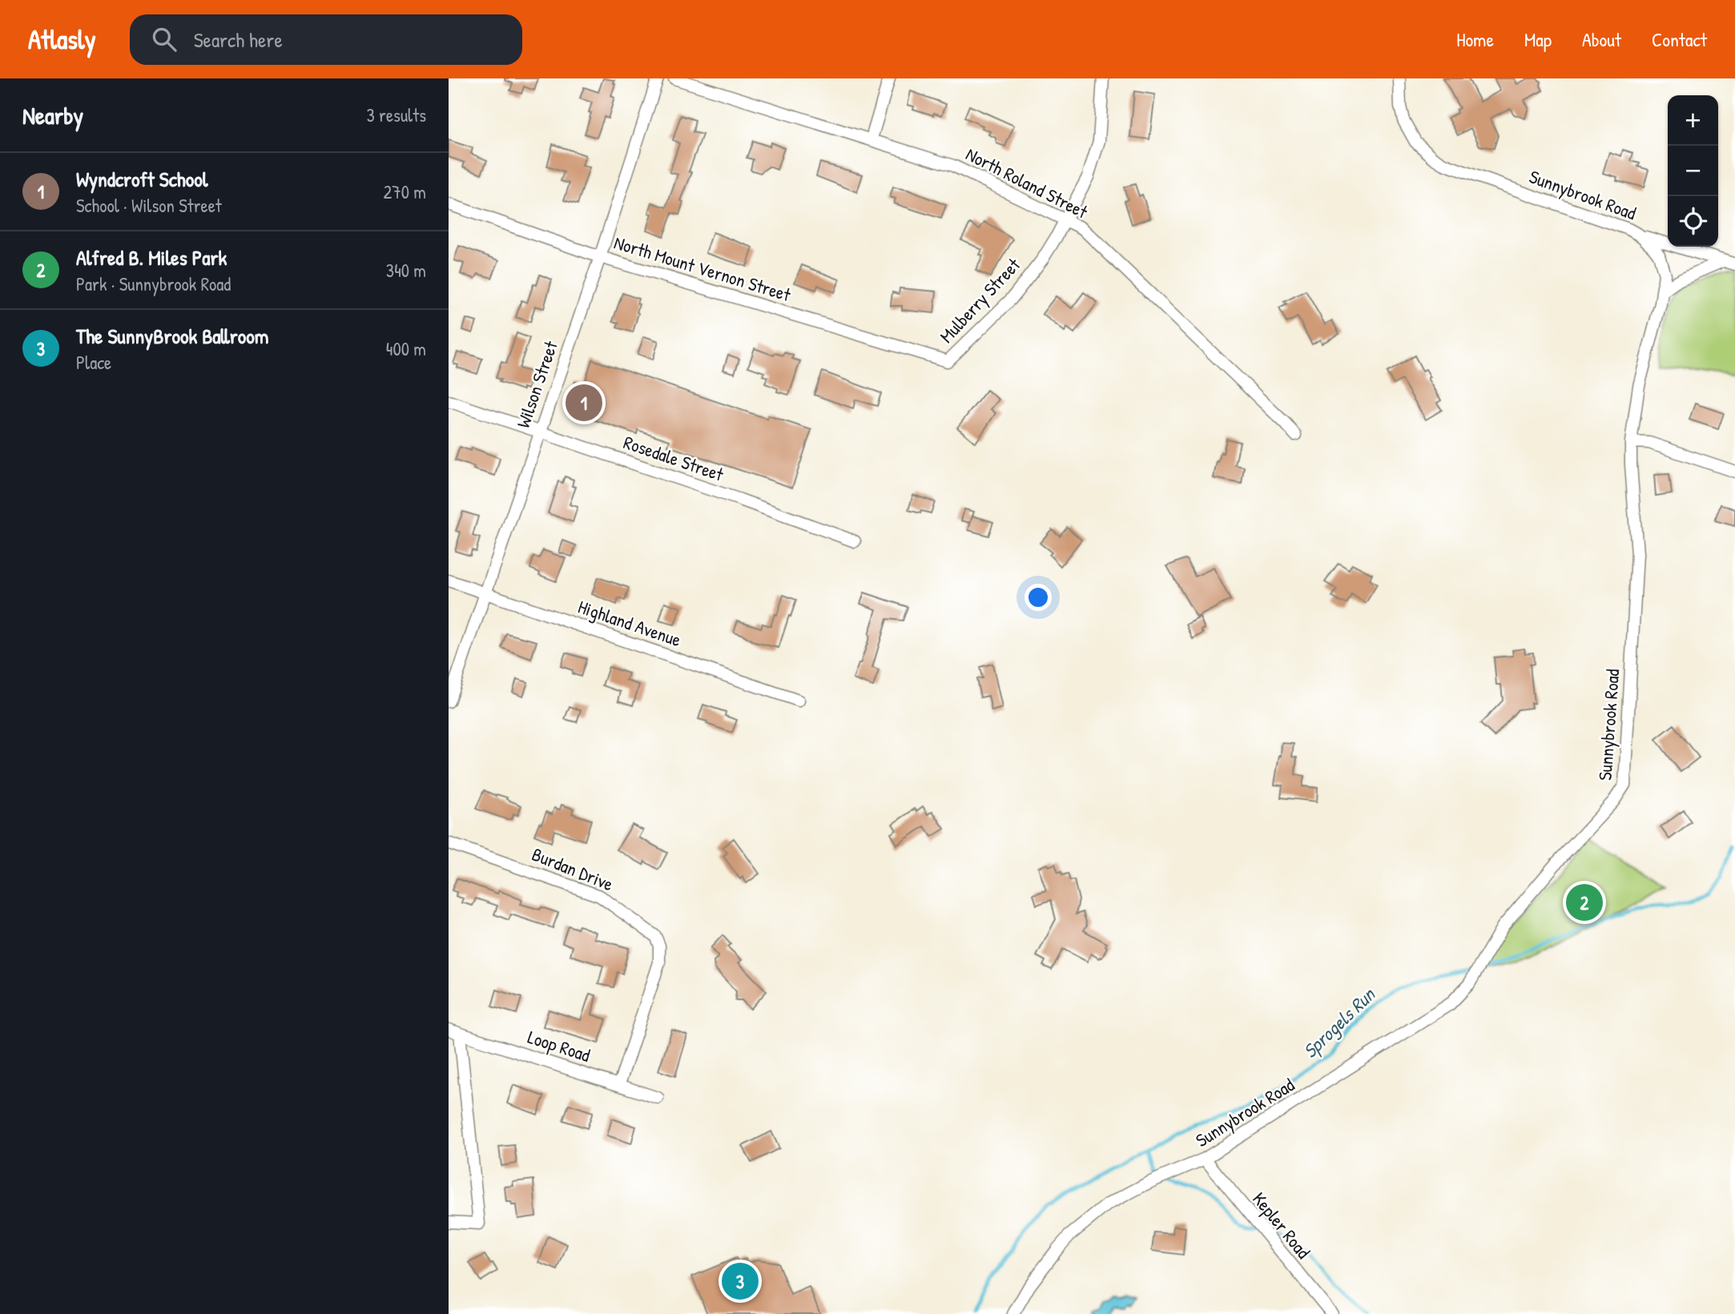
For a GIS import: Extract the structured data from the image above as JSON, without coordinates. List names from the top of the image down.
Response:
{
  "streets": {
    "street": [
      "North Roland Street",
      "Sunnybrook Road",
      "North Mount Vernon Street",
      "Mulberry Street",
      "Wilson Street",
      "Rosedale Street",
      "Highland Avenue",
      "Burdan Drive",
      "Loop Road",
      "Kepler Road"
    ]
  },
  "crossings": [
    ["North Roland Street", "Mulberry Street"],
    ["Sunnybrook Road", "Kepler Road"],
    ["North Mount Vernon Street", "Mulberry Street"],
    ["North Mount Vernon Street", "Wilson Street"],
    ["Wilson Street", "Rosedale Street"],
    ["Wilson Street", "Highland Avenue"],
    ["Burdan Drive", "Loop Road"]
  ],
  "water": ["Sprogels Run"],
  "page": {
    "header": "Atlasly",
    "search": "Search here",
    "nav": [
      "Home",
      "Map",
      "About",
      "Contact"
    ],
    "heading": ["Nearby", "3 results"],
    "map_buttons": ["+", "−"],
    "list": [
      {
        "mark": "1",
        "name": "Wyndcroft School",
        "note": "School · Wilson Street",
        "value": "270 m"
      },
      {
        "mark": "2",
        "name": "Alfred B. Miles Park",
        "note": "Park · Sunnybrook Road",
        "value": "340 m"
      },
      {
        "mark": "3",
        "name": "The SunnyBrook Ballroom",
        "note": "Place",
        "value": "400 m"
      }
    ],
    "pins": ["1", "2", "3"]
  }
}
